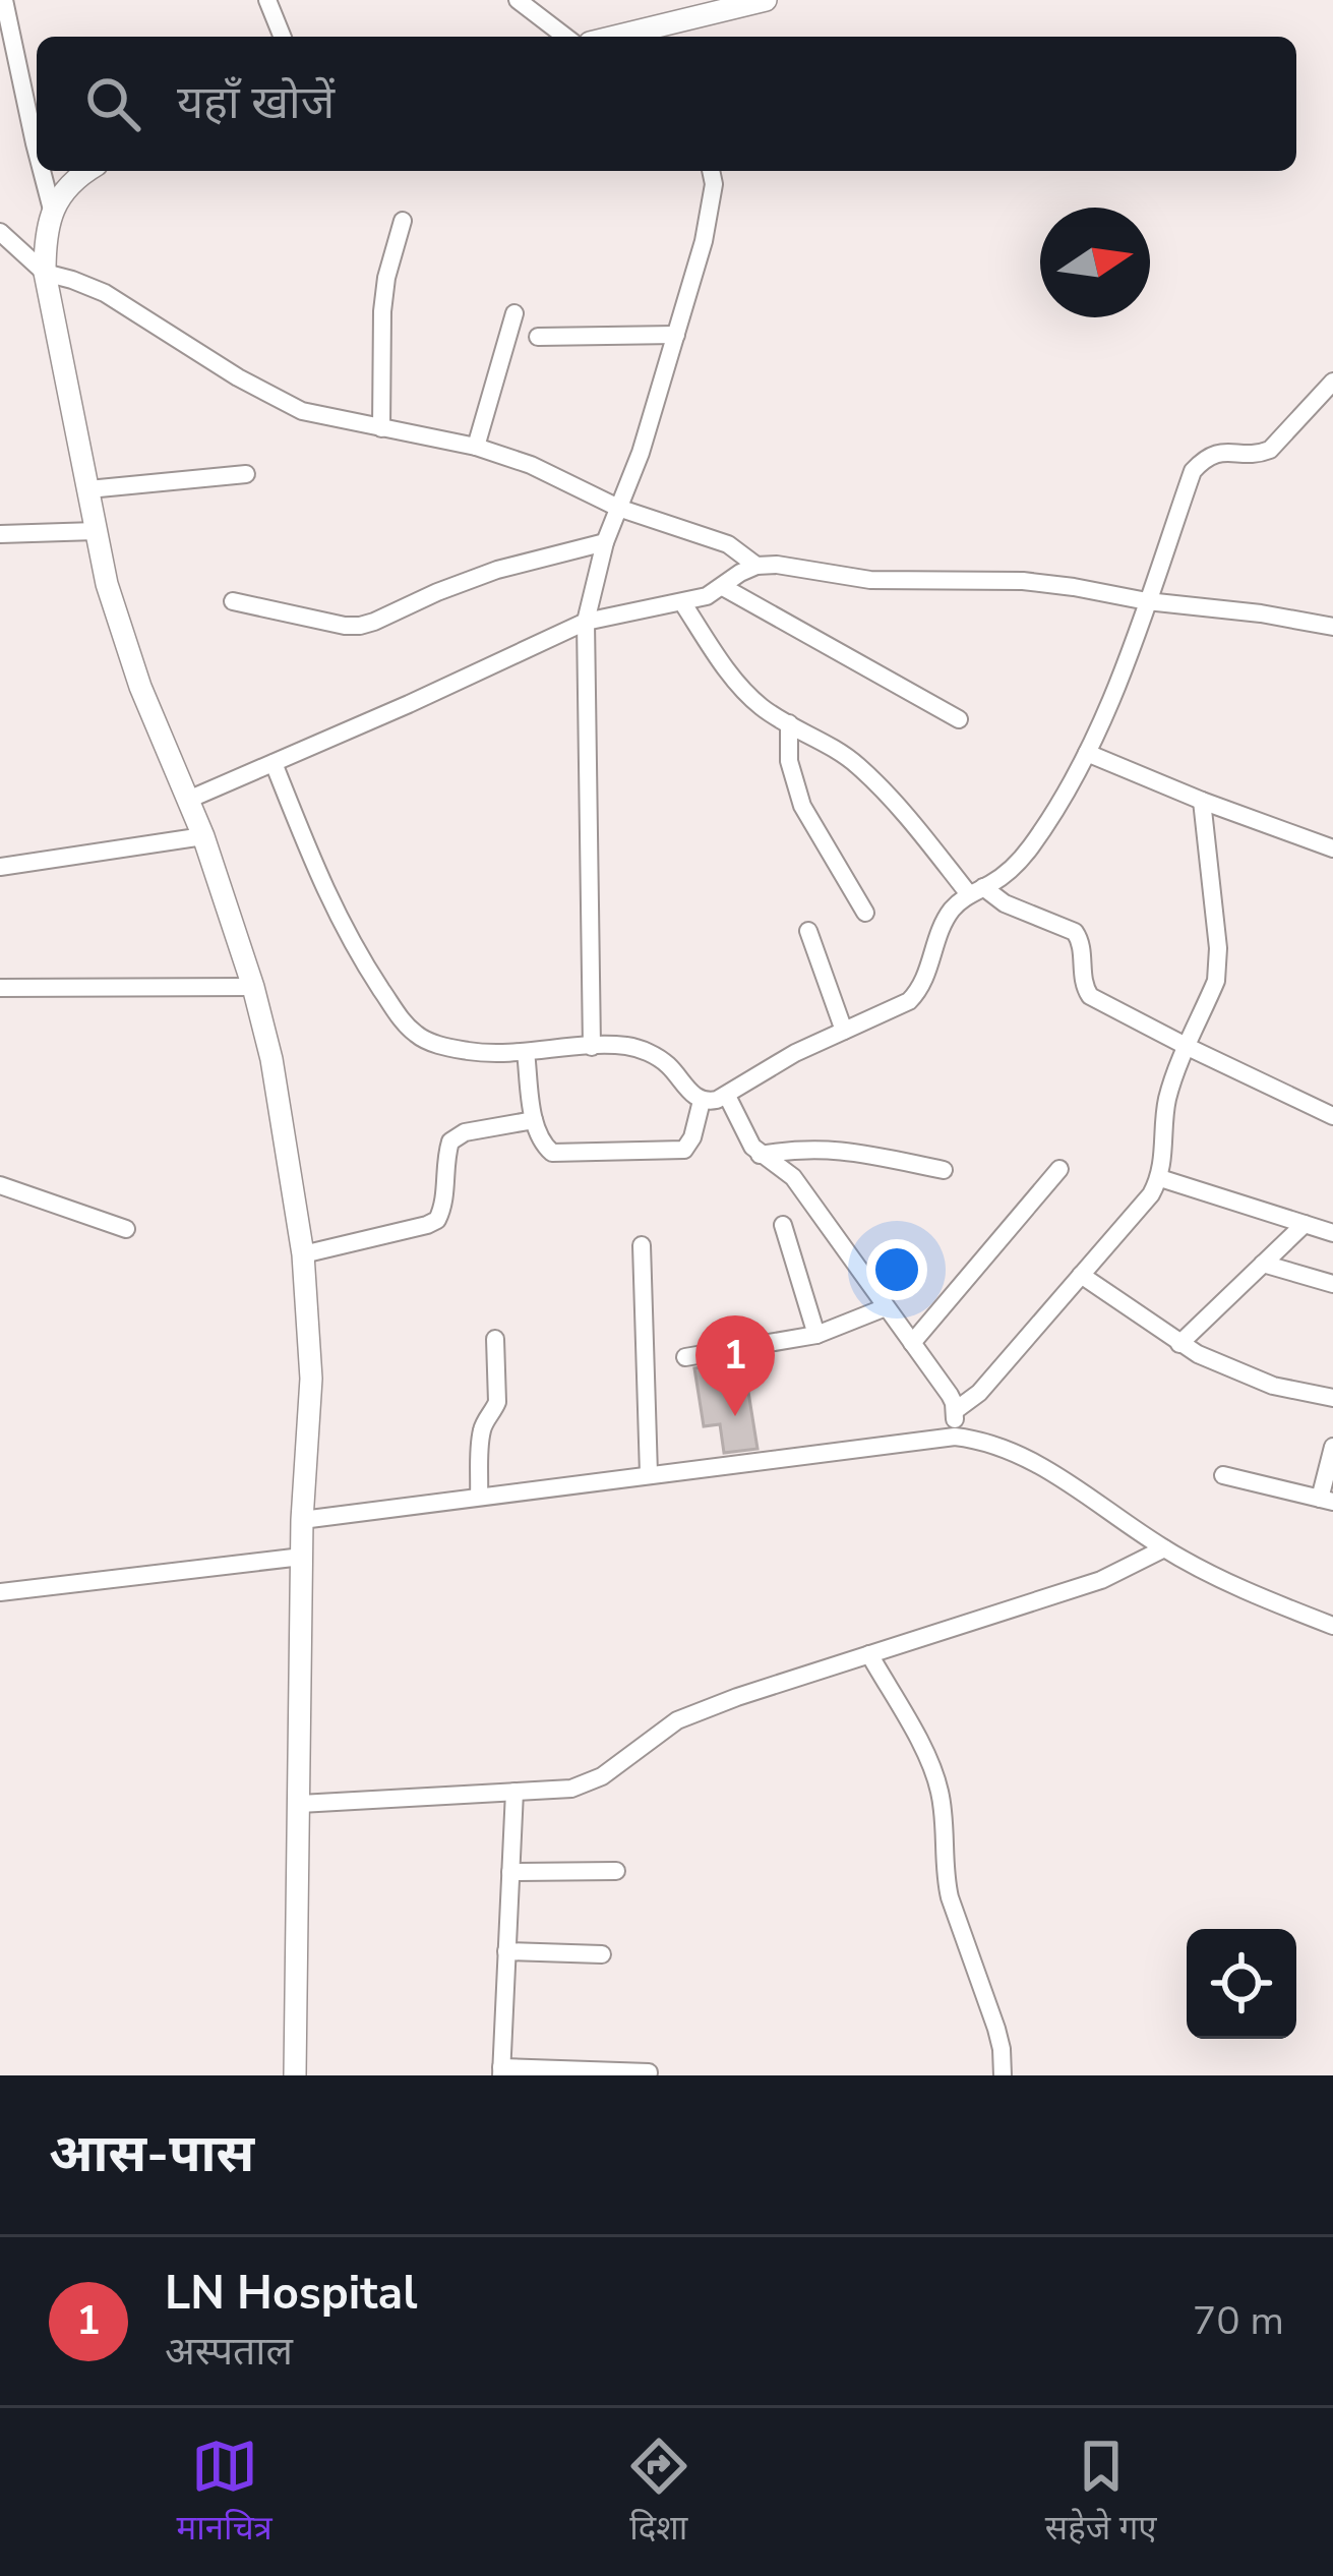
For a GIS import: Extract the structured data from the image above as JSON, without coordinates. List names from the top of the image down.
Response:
{
  "north": "right",
  "page": {
    "search": "यहाँ खोजें",
    "pins": "1",
    "heading": "आस-पास",
    "list": [
      {
        "mark": "1",
        "name": "LN Hospital",
        "note": "अस्पताल",
        "value": "70 m"
      }
    ],
    "nav": ["मानचित्र", "दिशा", "सहेजे गए"]
  }
}
